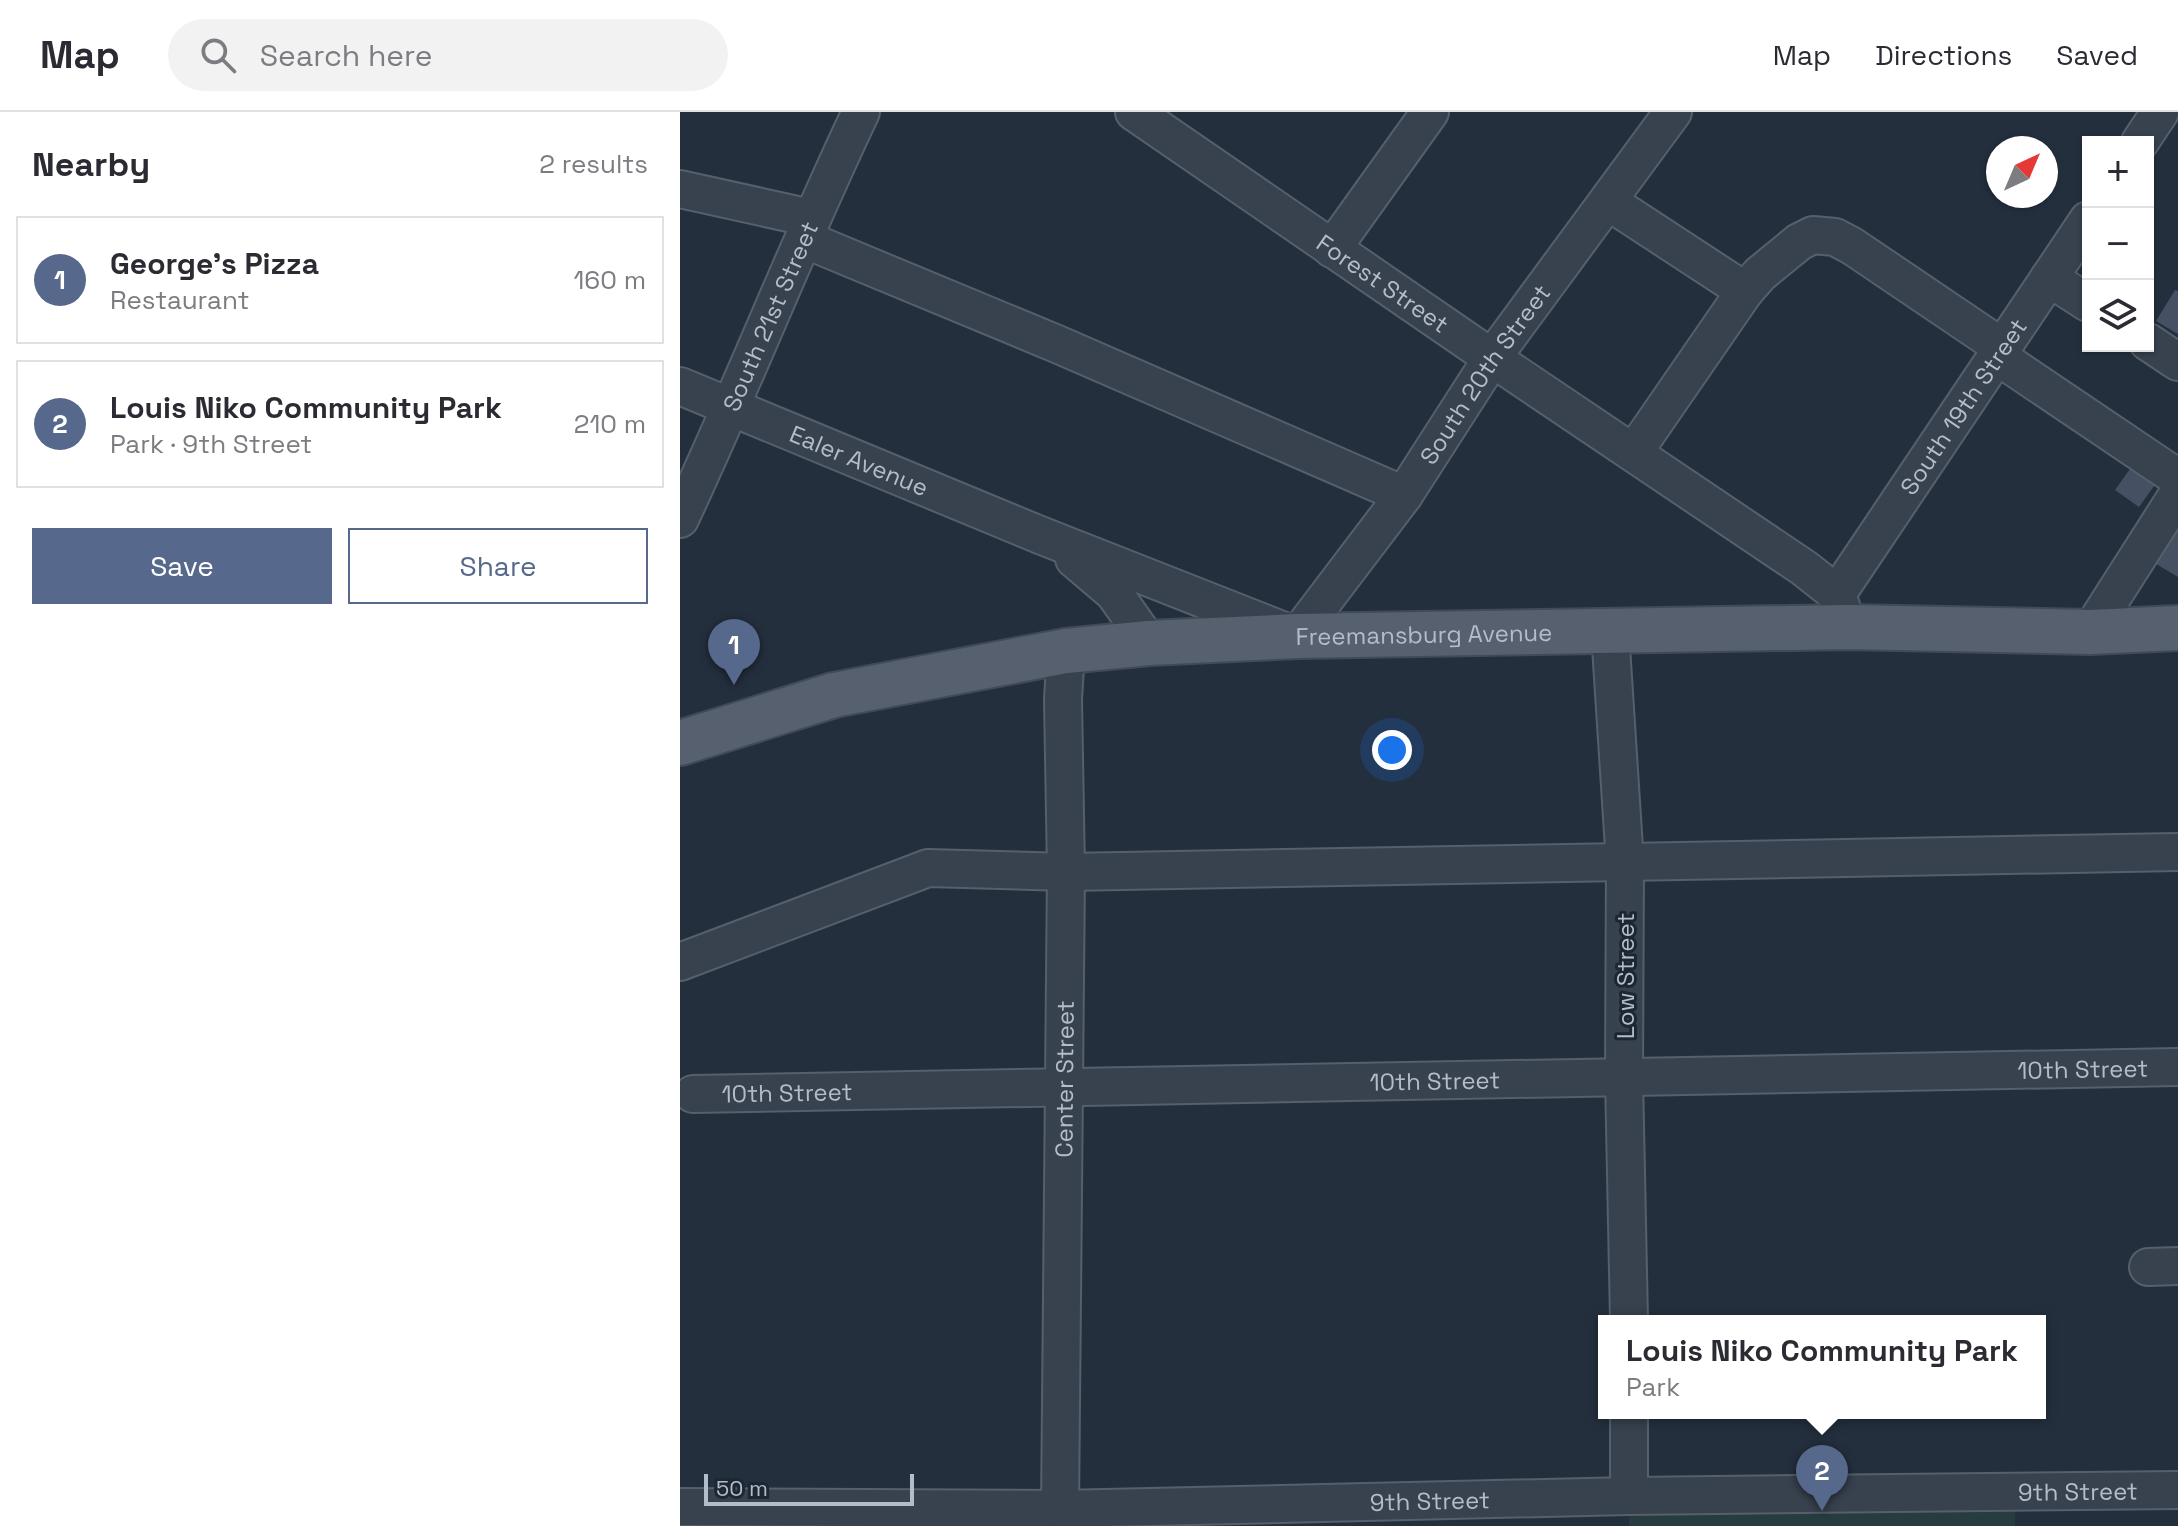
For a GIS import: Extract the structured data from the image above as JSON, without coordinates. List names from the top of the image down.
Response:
{
  "streets": {
    "main road": ["Freemansburg Avenue"],
    "street": [
      "Forest Street",
      "South 21st Street",
      "South 20th Street",
      "South 19th Street",
      "Ealer Avenue",
      "Low Street",
      "10th Street",
      "Center Street",
      "9th Street"
    ]
  },
  "crossings": [
    ["Forest Street", "South 20th Street"],
    ["South 21st Street", "Ealer Avenue"],
    ["South 20th Street", "Ealer Avenue"],
    ["South 20th Street", "Freemansburg Avenue"],
    ["South 19th Street", "Freemansburg Avenue"],
    ["Ealer Avenue", "Freemansburg Avenue"],
    ["Freemansburg Avenue", "Low Street"],
    ["Freemansburg Avenue", "Center Street"],
    ["Low Street", "10th Street"],
    ["10th Street", "Center Street"],
    ["Center Street", "9th Street"]
  ],
  "scale_bar": "50 m",
  "north": "top right",
  "page": {
    "header": "Map",
    "search": "Search here",
    "nav": ["Map", "Directions", "Saved"],
    "heading": ["Nearby", "2 results"],
    "map_buttons": ["+", "−"],
    "list": [
      {
        "mark": "1",
        "name": "George's Pizza",
        "note": "Restaurant",
        "value": "160 m"
      },
      {
        "mark": "2",
        "name": "Louis Niko Community Park",
        "note": "Park · 9th Street",
        "value": "210 m"
      }
    ],
    "buttons": ["Save", "Share"],
    "pins": ["1", "2"],
    "popup": ["Louis Niko Community Park", "Park"],
    "scale": "50 m"
  }
}
